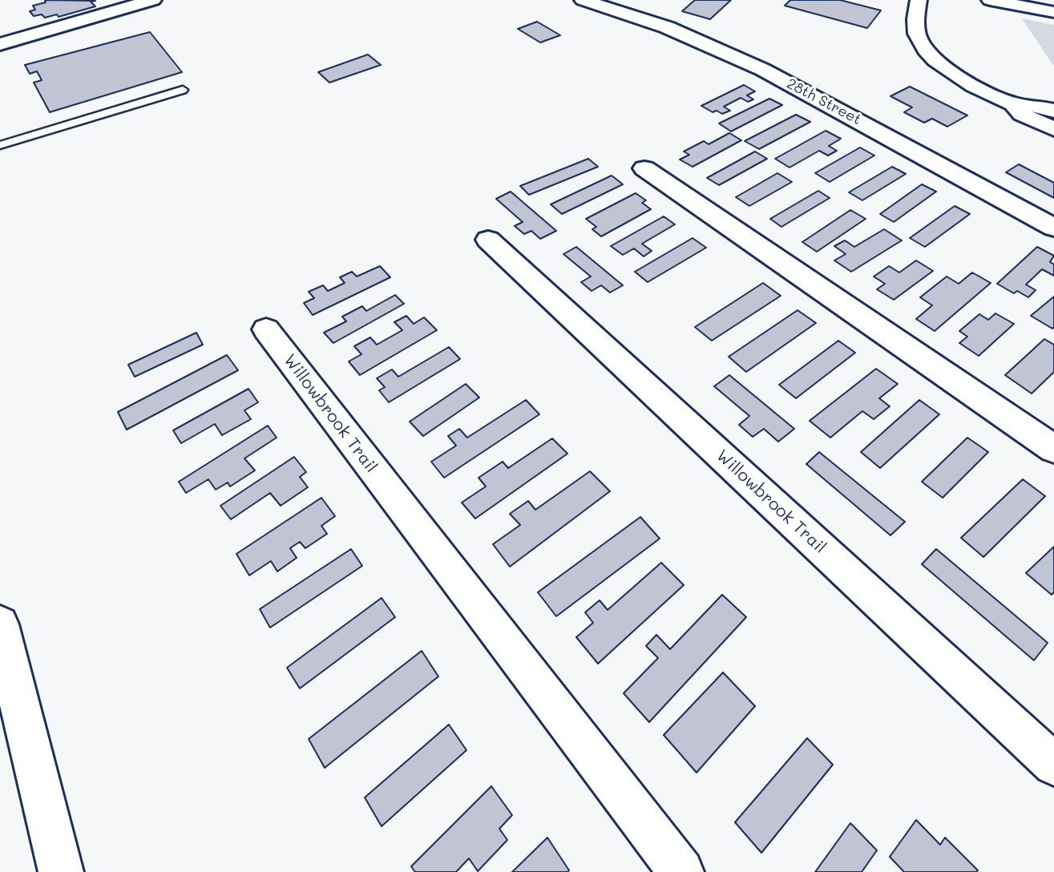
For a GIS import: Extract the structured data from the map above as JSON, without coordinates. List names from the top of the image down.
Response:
{
  "streets": {
    "main road": ["28th Street", "Willowbrook Trail"]
  }
}
